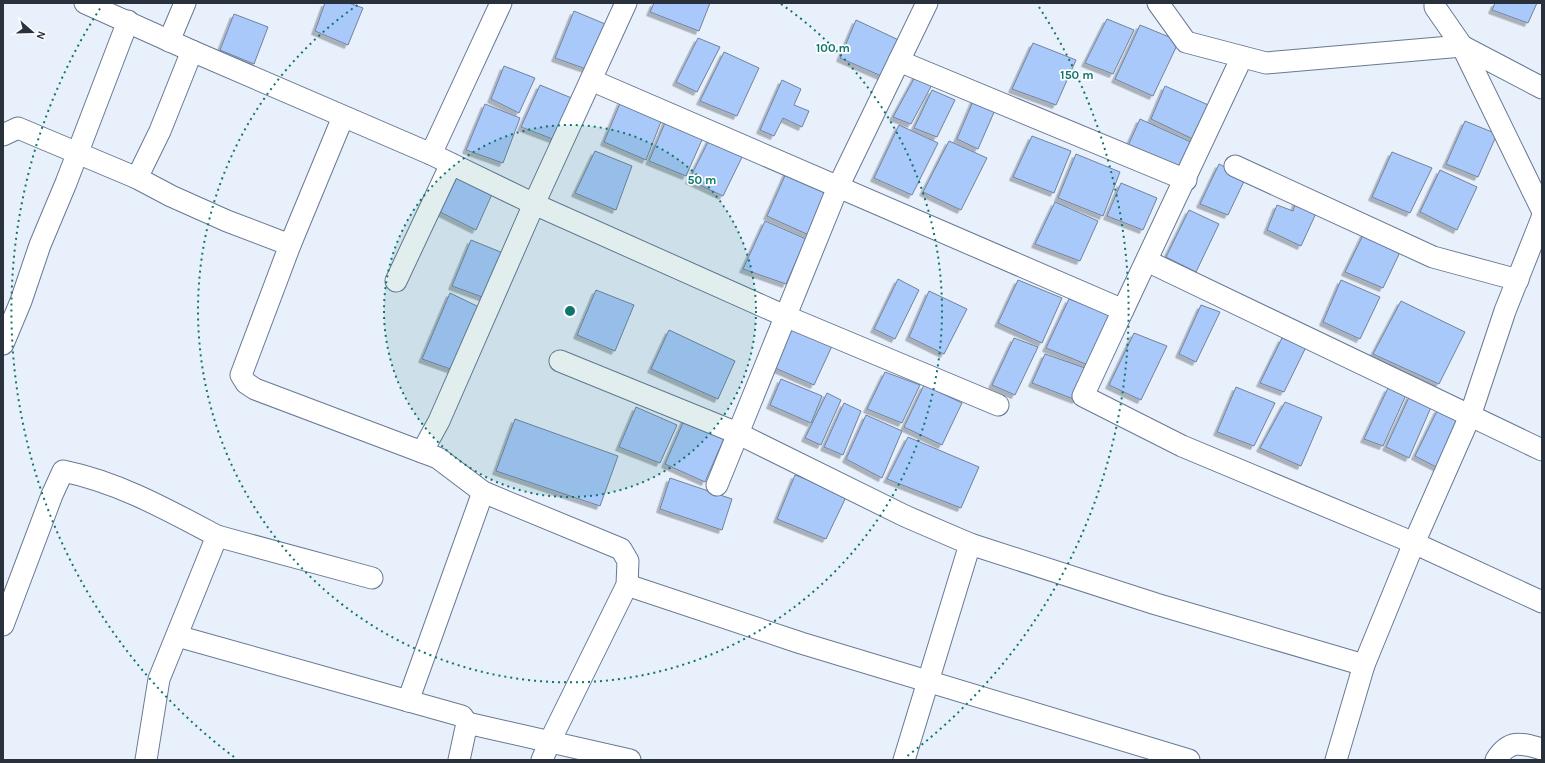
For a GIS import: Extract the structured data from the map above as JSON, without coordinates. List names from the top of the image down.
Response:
{
  "north": "right",
  "rings": ["100 m", "150 m", "50 m"]
}
